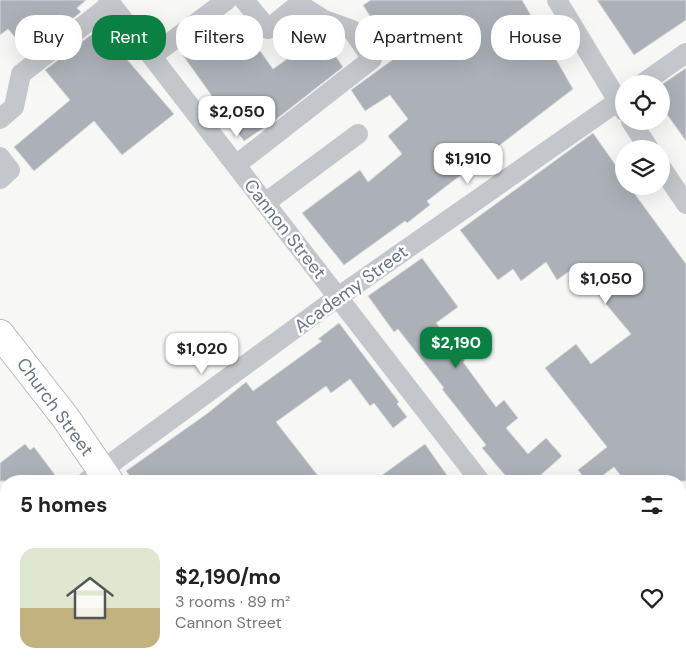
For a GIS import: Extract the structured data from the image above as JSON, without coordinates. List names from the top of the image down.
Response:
{
  "streets": {
    "highway": ["Church Street"],
    "street": ["Cannon Street", "Academy Street"]
  },
  "crossings": [
    ["Cannon Street", "Academy Street"]
  ],
  "page": {
    "chip": [
      "Buy",
      "Rent",
      "Filters",
      "New",
      "Apartment",
      "House"
    ],
    "price": [
      "$2,050",
      "$1,910",
      "$1,050",
      "$2,190",
      "$1,020"
    ],
    "heading": "5 homes",
    "list": [
      {
        "name": "$2,190/mo",
        "note": "3 rooms · 89 m² · Cannon Street"
      }
    ]
  }
}
